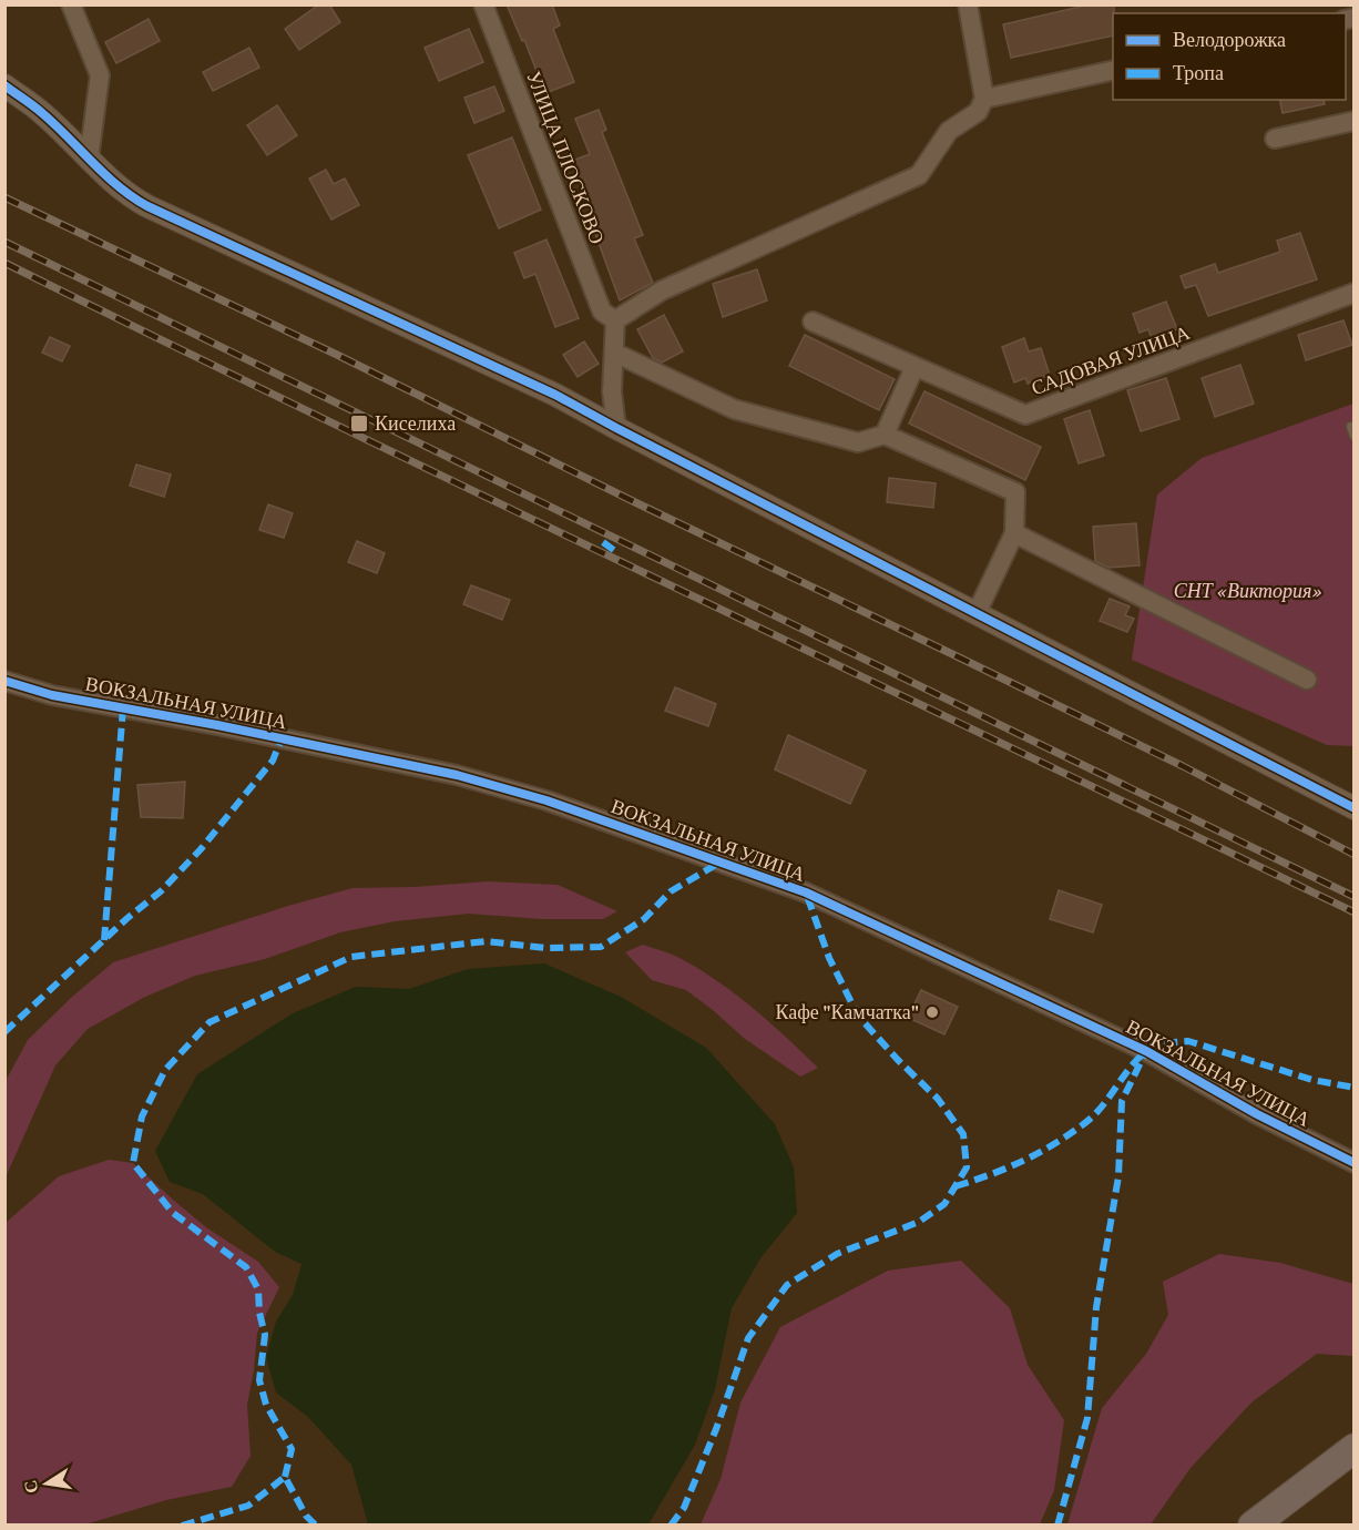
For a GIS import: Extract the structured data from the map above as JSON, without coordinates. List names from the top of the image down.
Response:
{
  "streets": {
    "street": ["УЛИЦА ПЛОСКОВО", "САДОВАЯ УЛИЦА", "ВОКЗАЛЬНАЯ УЛИЦА"]
  },
  "parks": ["СНТ «Виктория»"],
  "places": {
    "transit": ["Киселиха"],
    "other": ["Кафе \"Камчатка\""]
  },
  "legend": ["Велодорожка", "Тропа"],
  "north": "left"
}
